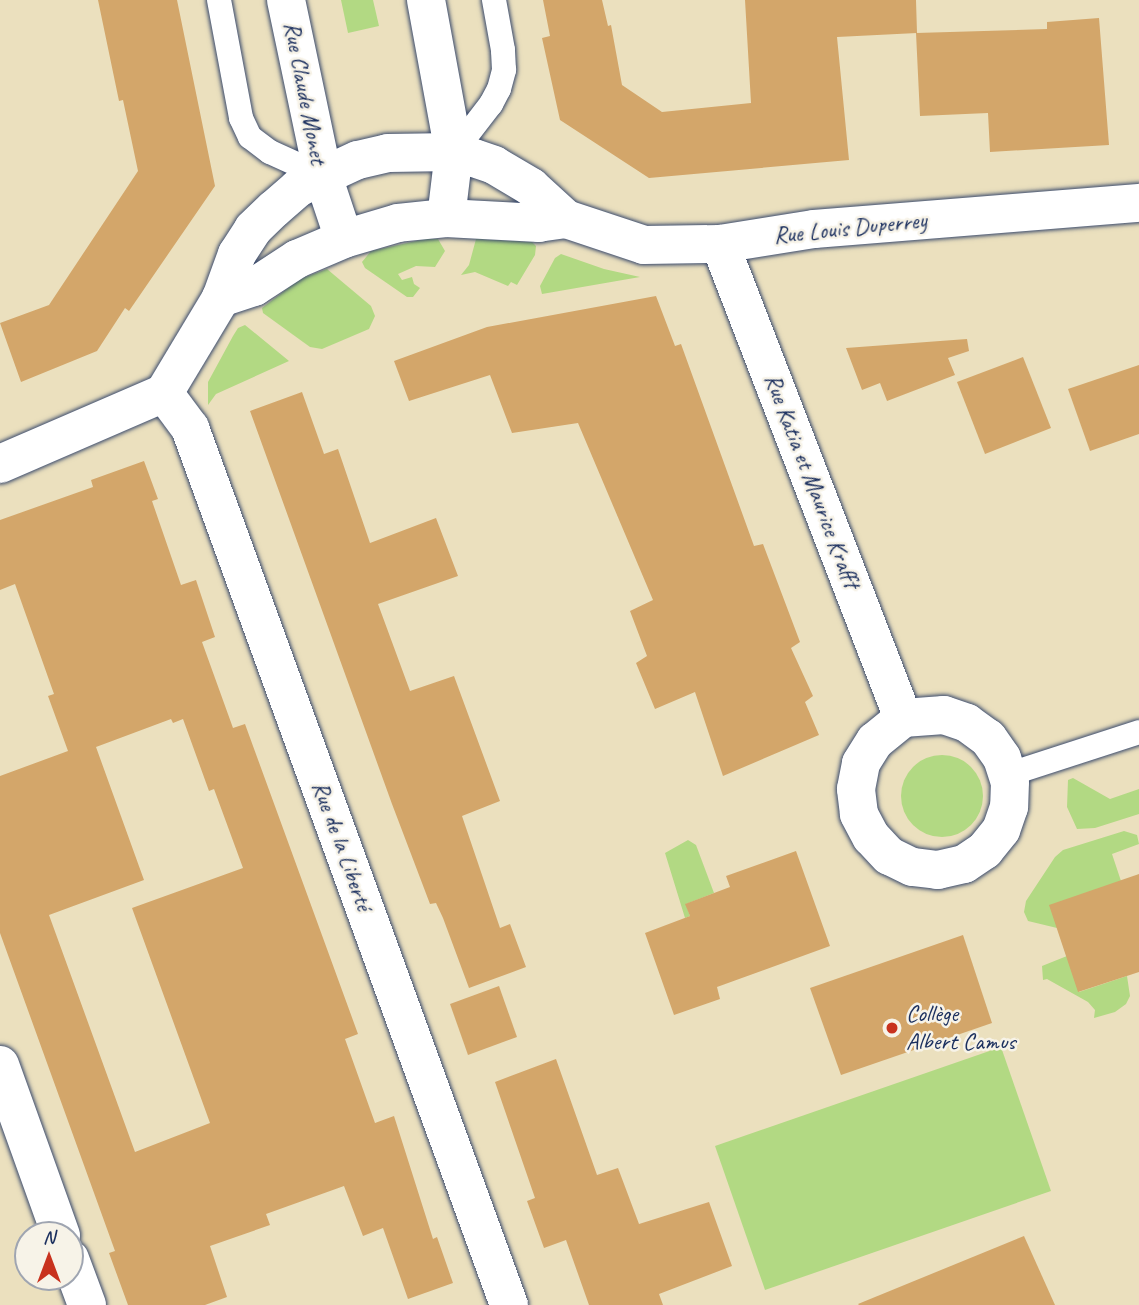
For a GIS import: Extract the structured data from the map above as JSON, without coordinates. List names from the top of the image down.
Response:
{
  "streets": {
    "street": [
      "Rue Claude Monet",
      "Rue Louis Duperrey",
      "Rue Katia et Maurice Krafft",
      "Rue de la Liberté"
    ]
  },
  "crossings": [
    ["Rue Claude Monet", "Rue Louis Duperrey"],
    ["Rue Louis Duperrey", "Rue Katia et Maurice Krafft"],
    ["Rue Louis Duperrey", "Rue de la Liberté"]
  ],
  "places": ["Collège Albert Camus"],
  "north": "top"
}
